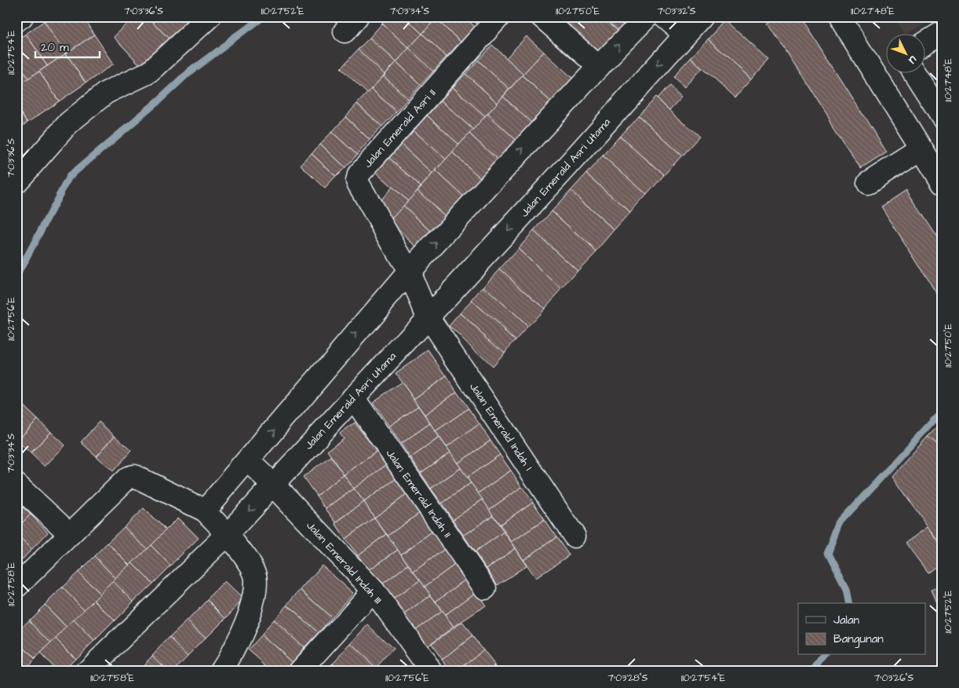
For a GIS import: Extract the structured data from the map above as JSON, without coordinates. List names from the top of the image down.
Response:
{
  "streets": {
    "street": [
      "Jalan Emerald Asri II",
      "Jalan Emerald Asri Utama",
      "Jalan Emerald Indah I",
      "Jalan Emerald Indah II",
      "Jalan Emerald Indah III"
    ]
  },
  "crossings": [
    ["Jalan Emerald Asri Utama", "Jalan Emerald Indah I"],
    ["Jalan Emerald Asri Utama", "Jalan Emerald Indah II"],
    ["Jalan Emerald Asri Utama", "Jalan Emerald Indah III"]
  ],
  "legend": ["Jalan", "Bangunan"],
  "scale_bar": "20 m",
  "north": "bottom right",
  "coordinates": [
    "7°03'36\"S",
    "110°27'52\"E",
    "7°03'34\"S",
    "110°27'50\"E",
    "7°03'32\"S",
    "110°27'48\"E",
    "110°27'54\"E",
    "110°27'56\"E",
    "110°27'58\"E",
    "7°03'28\"S",
    "7°03'26\"S"
  ]
}
